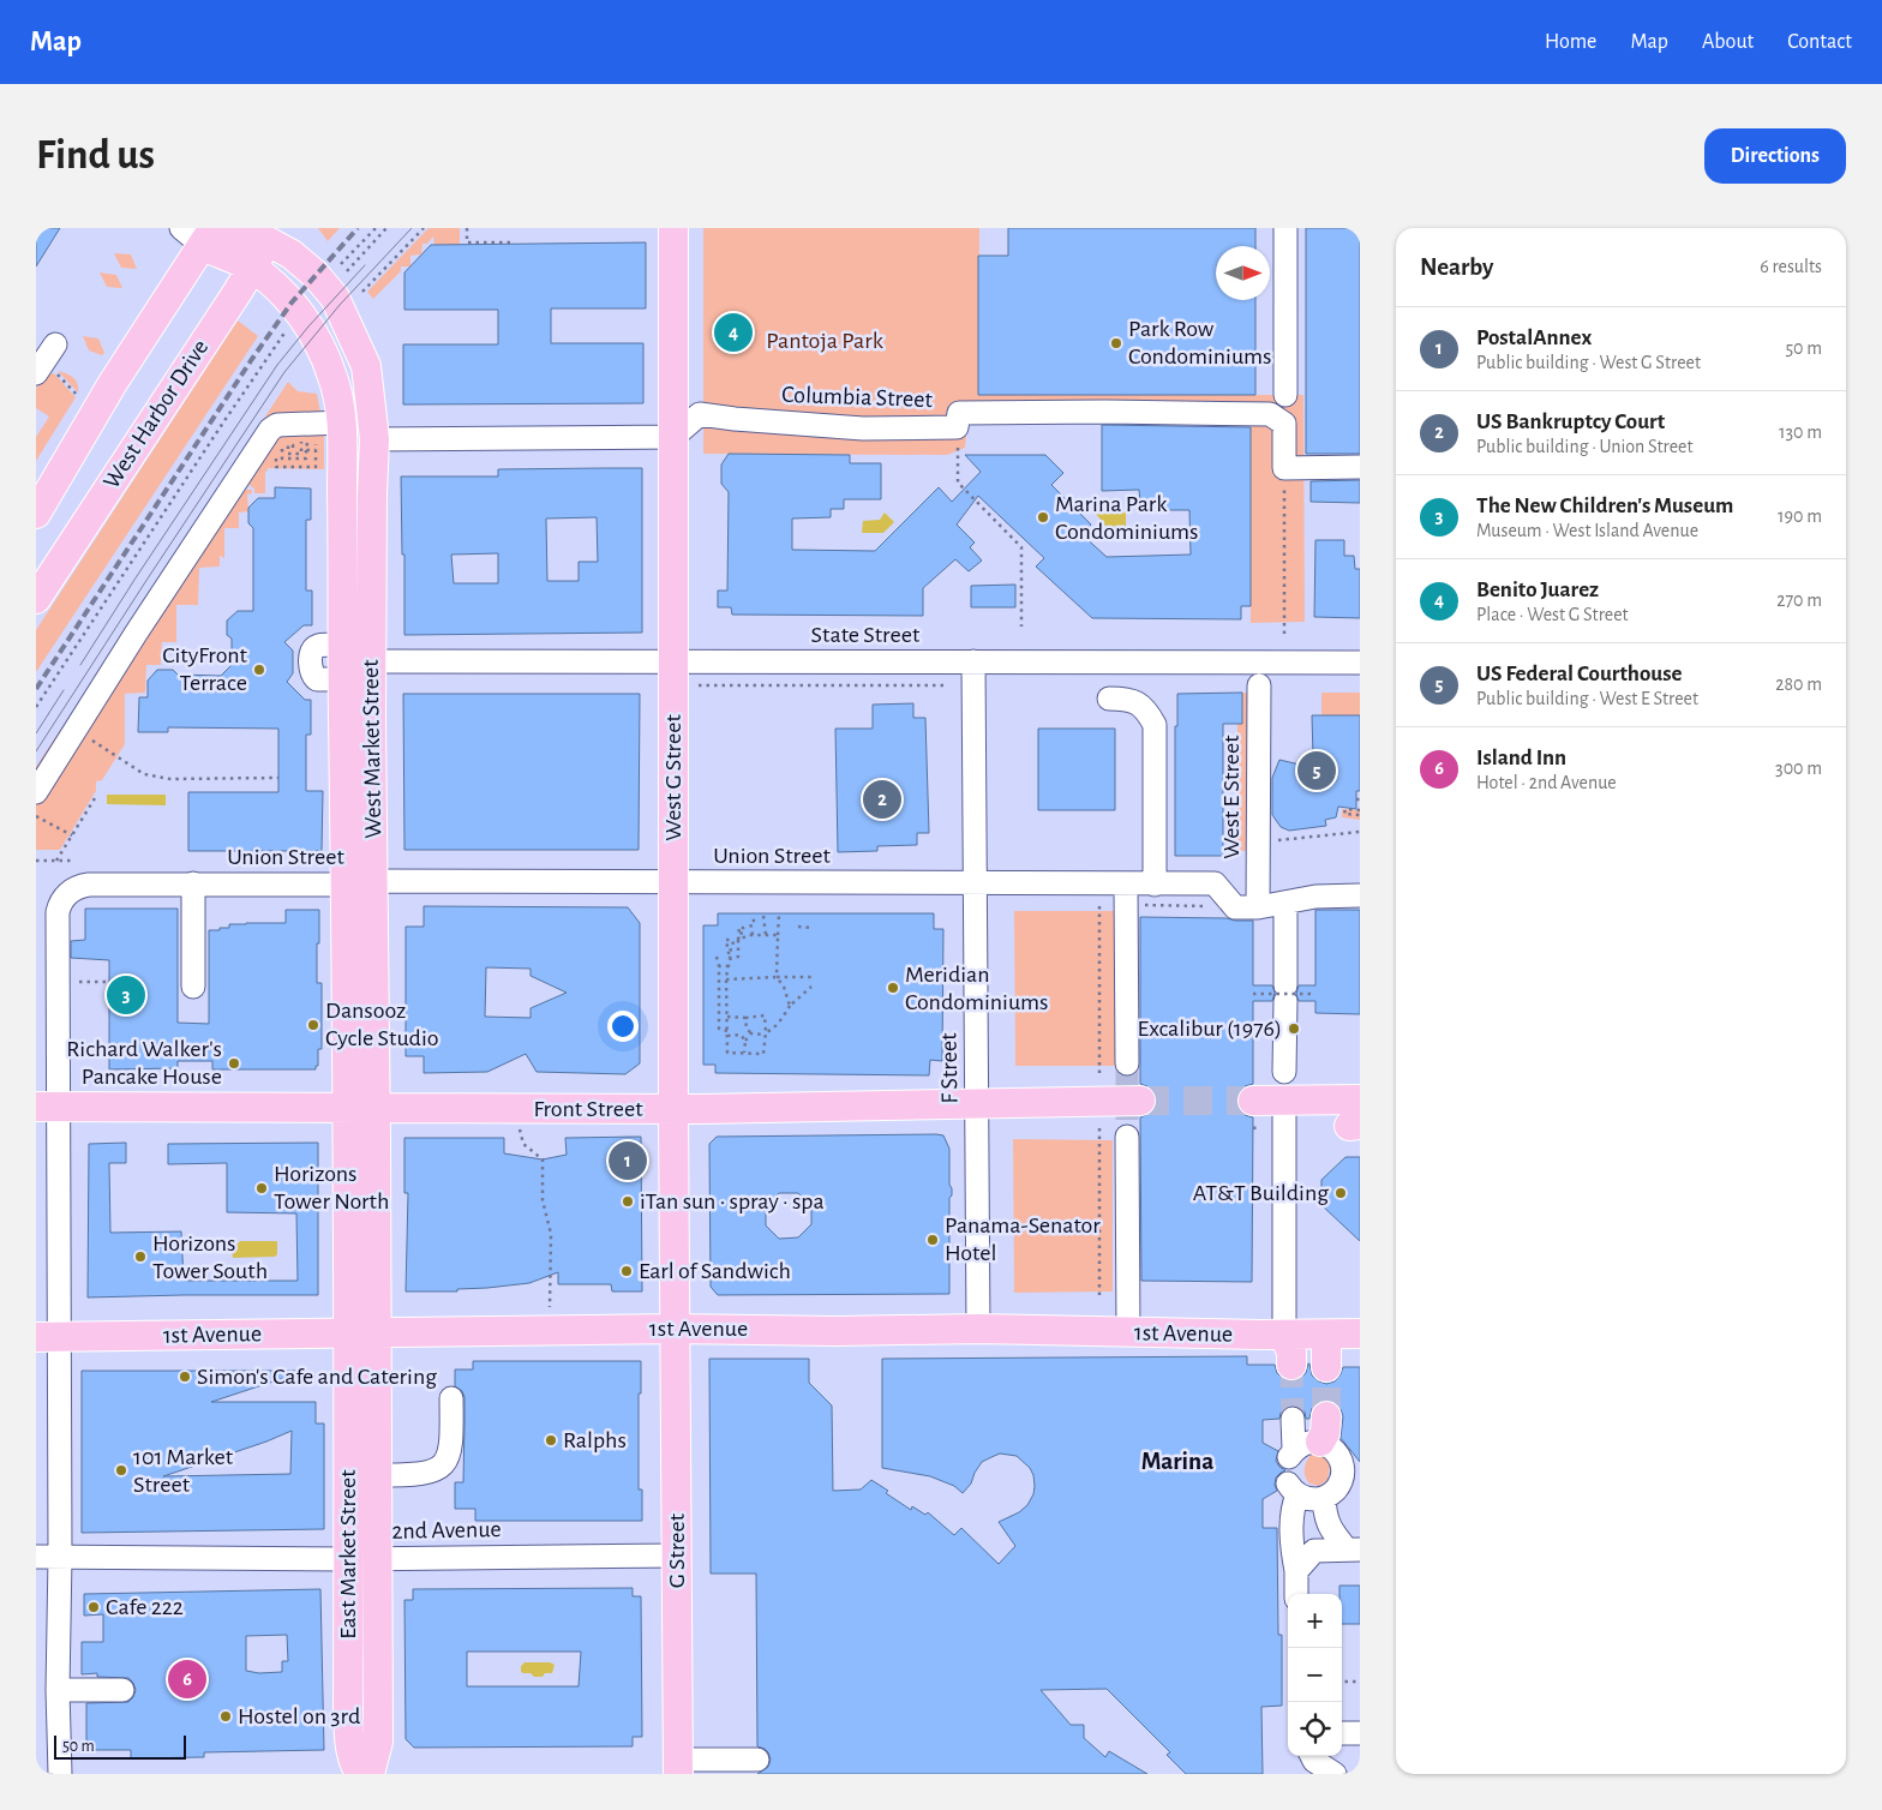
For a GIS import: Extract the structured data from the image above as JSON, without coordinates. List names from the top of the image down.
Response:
{
  "streets": {
    "main road": [
      "West Harbor Drive",
      "West Market Street",
      "West G Street",
      "Front Street",
      "1st Avenue",
      "G Street",
      "East Market Street"
    ],
    "street": [
      "Columbia Street",
      "State Street",
      "West E Street",
      "Union Street",
      "F Street",
      "2nd Avenue"
    ]
  },
  "crossings": [
    ["Columbia Street", "West G Street"],
    ["West Harbor Drive", "West Market Street"],
    ["State Street", "West Market Street"],
    ["State Street", "West G Street"],
    ["State Street", "F Street"],
    ["West Market Street", "Union Street"],
    ["West Market Street", "Front Street"],
    ["West Market Street", "1st Avenue"],
    ["West Market Street", "East Market Street"],
    ["West G Street", "Union Street"],
    ["West G Street", "Front Street"],
    ["West G Street", "1st Avenue"],
    ["West G Street", "G Street"],
    ["Union Street", "F Street"],
    ["Union Street", "Front Street"],
    ["F Street", "Front Street"],
    ["F Street", "1st Avenue"],
    ["1st Avenue", "G Street"],
    ["1st Avenue", "East Market Street"],
    ["2nd Avenue", "G Street"],
    ["2nd Avenue", "East Market Street"]
  ],
  "districts": ["Marina"],
  "parks": ["Pantoja Park"],
  "places": [
    "Park Row Condominiums",
    "Marina Park Condominiums",
    "CityFront Terrace",
    "Meridian Condominiums",
    "Dansooz Cycle Studio",
    "Excalibur (1976)",
    "Richard Walker's Pancake House",
    "Horizons Tower North",
    "AT&T Building",
    "iTan sun · spray · spa",
    "Panama-Senator Hotel",
    "Horizons Tower South",
    "Earl of Sandwich",
    "Simon's Cafe and Catering",
    "Ralphs",
    "101 Market Street",
    "Cafe 222",
    "Hostel on 3rd"
  ],
  "scale_bar": "50 m",
  "north": "right",
  "page": {
    "header": "Map",
    "nav": [
      "Home",
      "Map",
      "About",
      "Contact"
    ],
    "buttons": "Directions",
    "title": "Find us",
    "heading": ["Nearby", "6 results"],
    "list": [
      {
        "mark": "1",
        "name": "PostalAnnex",
        "note": "Public building · West G Street",
        "value": "50 m"
      },
      {
        "mark": "2",
        "name": "US Bankruptcy Court",
        "note": "Public building · Union Street",
        "value": "130 m"
      },
      {
        "mark": "3",
        "name": "The New Children's Museum",
        "note": "Museum · West Island Avenue",
        "value": "190 m"
      },
      {
        "mark": "4",
        "name": "Benito Juarez",
        "note": "Place · West G Street",
        "value": "270 m"
      },
      {
        "mark": "5",
        "name": "US Federal Courthouse",
        "note": "Public building · West E Street",
        "value": "280 m"
      },
      {
        "mark": "6",
        "name": "Island Inn",
        "note": "Hotel · 2nd Avenue",
        "value": "300 m"
      }
    ],
    "pins": [
      "4",
      "5",
      "2",
      "3",
      "1",
      "6"
    ],
    "map_buttons": ["+", "−"],
    "scale": "50 m"
  }
}
